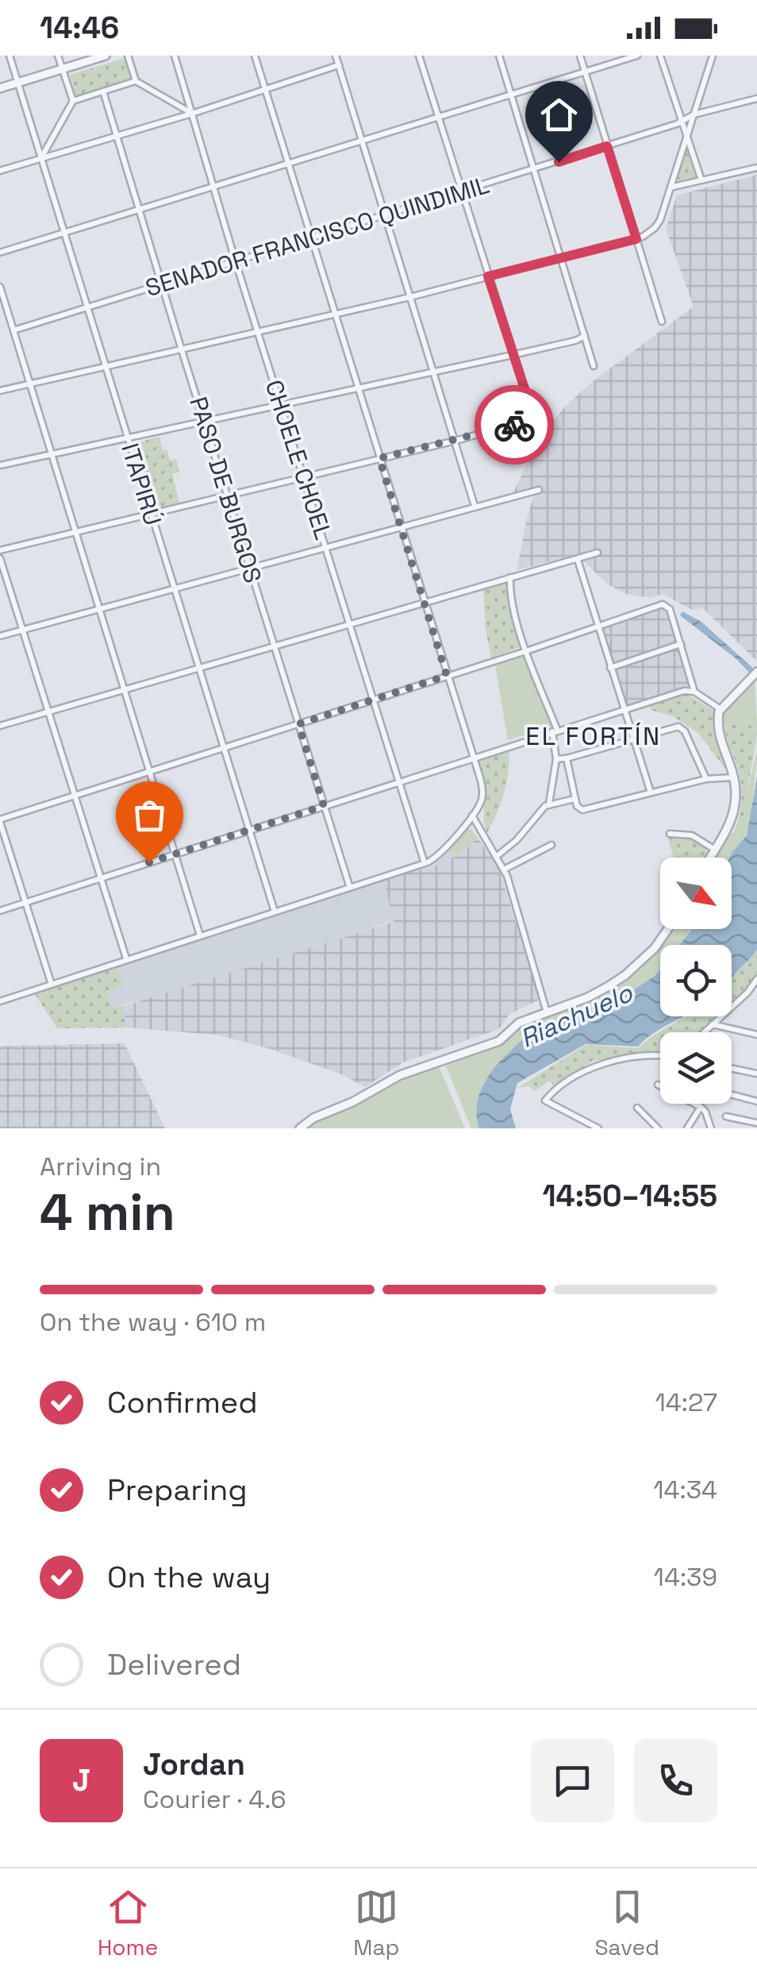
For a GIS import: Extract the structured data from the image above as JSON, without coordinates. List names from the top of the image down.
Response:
{
  "streets": {
    "street": [
      "SENADOR FRANCISCO QUINDIMIL",
      "CHOELE CHOEL",
      "ITAPIRÚ",
      "PASO DE BURGOS"
    ]
  },
  "crossings": [
    ["SENADOR FRANCISCO QUINDIMIL", "CHOELE CHOEL"],
    ["SENADOR FRANCISCO QUINDIMIL", "ITAPIRÚ"],
    ["SENADOR FRANCISCO QUINDIMIL", "PASO DE BURGOS"]
  ],
  "districts": ["EL FORTÍN"],
  "water": ["Riachuelo"],
  "north": "bottom right",
  "page": {
    "status": "14:46",
    "heading": ["4 min", "Arriving in", "14:50–14:55"],
    "panel": ["Jordan", "Courier · 4.6"],
    "bar": "On the way · 610 m",
    "list": [
      ["Confirmed", "14:27"],
      ["Preparing", "14:34"],
      ["On the way", "14:39"],
      "Delivered"
    ],
    "round": "J",
    "tabs": ["Home", "Map", "Saved"]
  }
}
